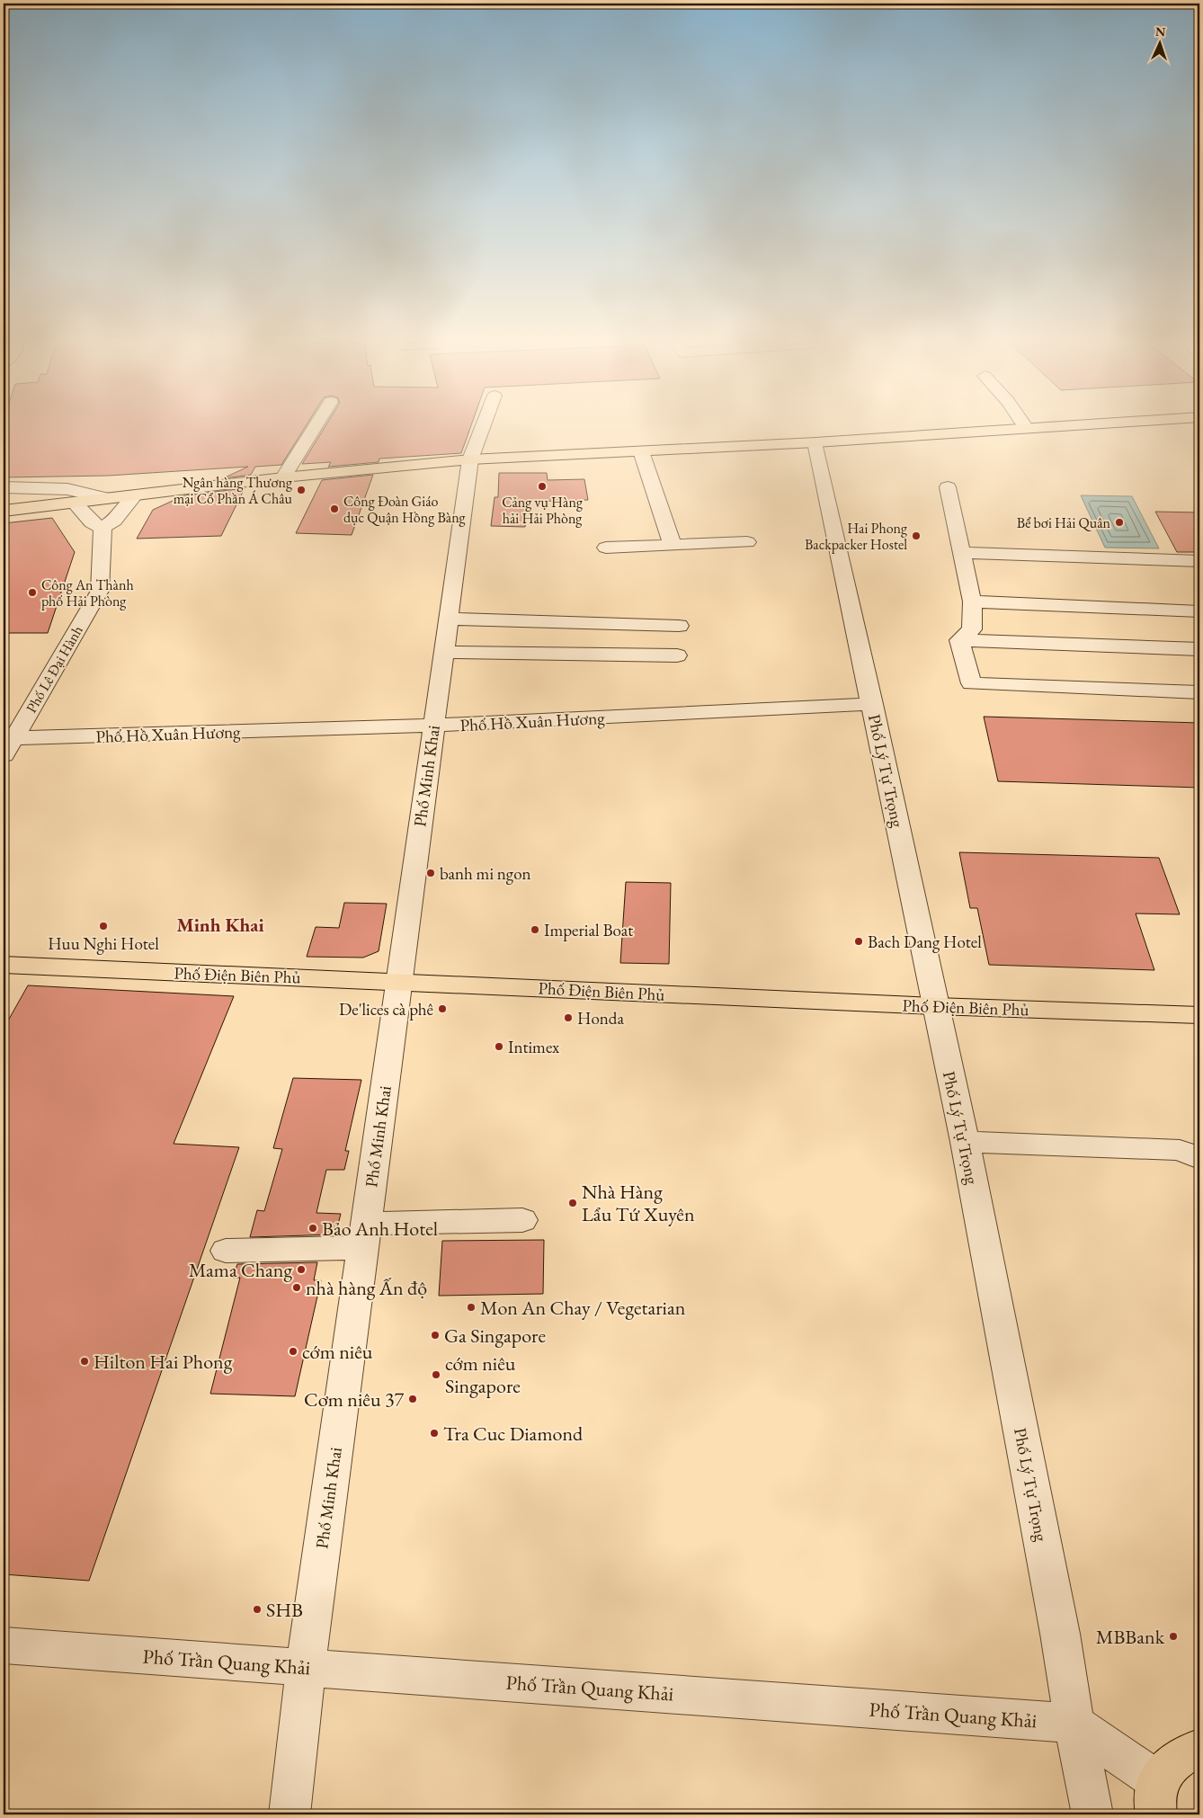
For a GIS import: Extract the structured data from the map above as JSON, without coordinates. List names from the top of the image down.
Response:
{
  "streets": {
    "main road": ["Phố Điện Biên Phủ"],
    "street": [
      "Phố Lê Đại Hành",
      "Phố Hồ Xuân Hương",
      "Phố Lý Tự Trọng",
      "Phố Minh Khai",
      "Phố Trần Quang Khải"
    ]
  },
  "crossings": [
    ["Phố Lê Đại Hành", "Phố Hồ Xuân Hương"],
    ["Phố Hồ Xuân Hương", "Phố Lý Tự Trọng"],
    ["Phố Hồ Xuân Hương", "Phố Minh Khai"],
    ["Phố Lý Tự Trọng", "Phố Điện Biên Phủ"],
    ["Phố Lý Tự Trọng", "Phố Trần Quang Khải"],
    ["Phố Minh Khai", "Phố Điện Biên Phủ"],
    ["Phố Minh Khai", "Phố Trần Quang Khải"]
  ],
  "districts": ["Minh Khai"],
  "places": [
    "Cảng vụ Hàng hải Hải Phòng",
    "Ngân hàng Thương mại Cổ Phần Á Châu",
    "Công Đoàn Giáo dục Quận Hồng Bàng",
    "Bể bơi Hải Quân",
    "Hai Phong Backpacker Hostel",
    "Công An Thành phố Hải Phòng",
    "banh mi ngon",
    "Huu Nghi Hotel",
    "Imperial Boat",
    "Bach Dang Hotel",
    "De'lices cà phê",
    "Honda",
    "Intimex",
    "Nhà Hàng Lẩu Tứ Xuyên",
    "Bảo Anh Hotel",
    "Mama Chang",
    "nhà hàng Ấn độ",
    "Mon An Chay / Vegetarian",
    "Ga Singapore",
    "cớm niêu",
    "Hilton Hai Phong",
    "cớm niêu Singapore",
    "Cơm niêu 37",
    "Tra Cuc Diamond",
    "SHB",
    "MBBank"
  ],
  "north": "top"
}
